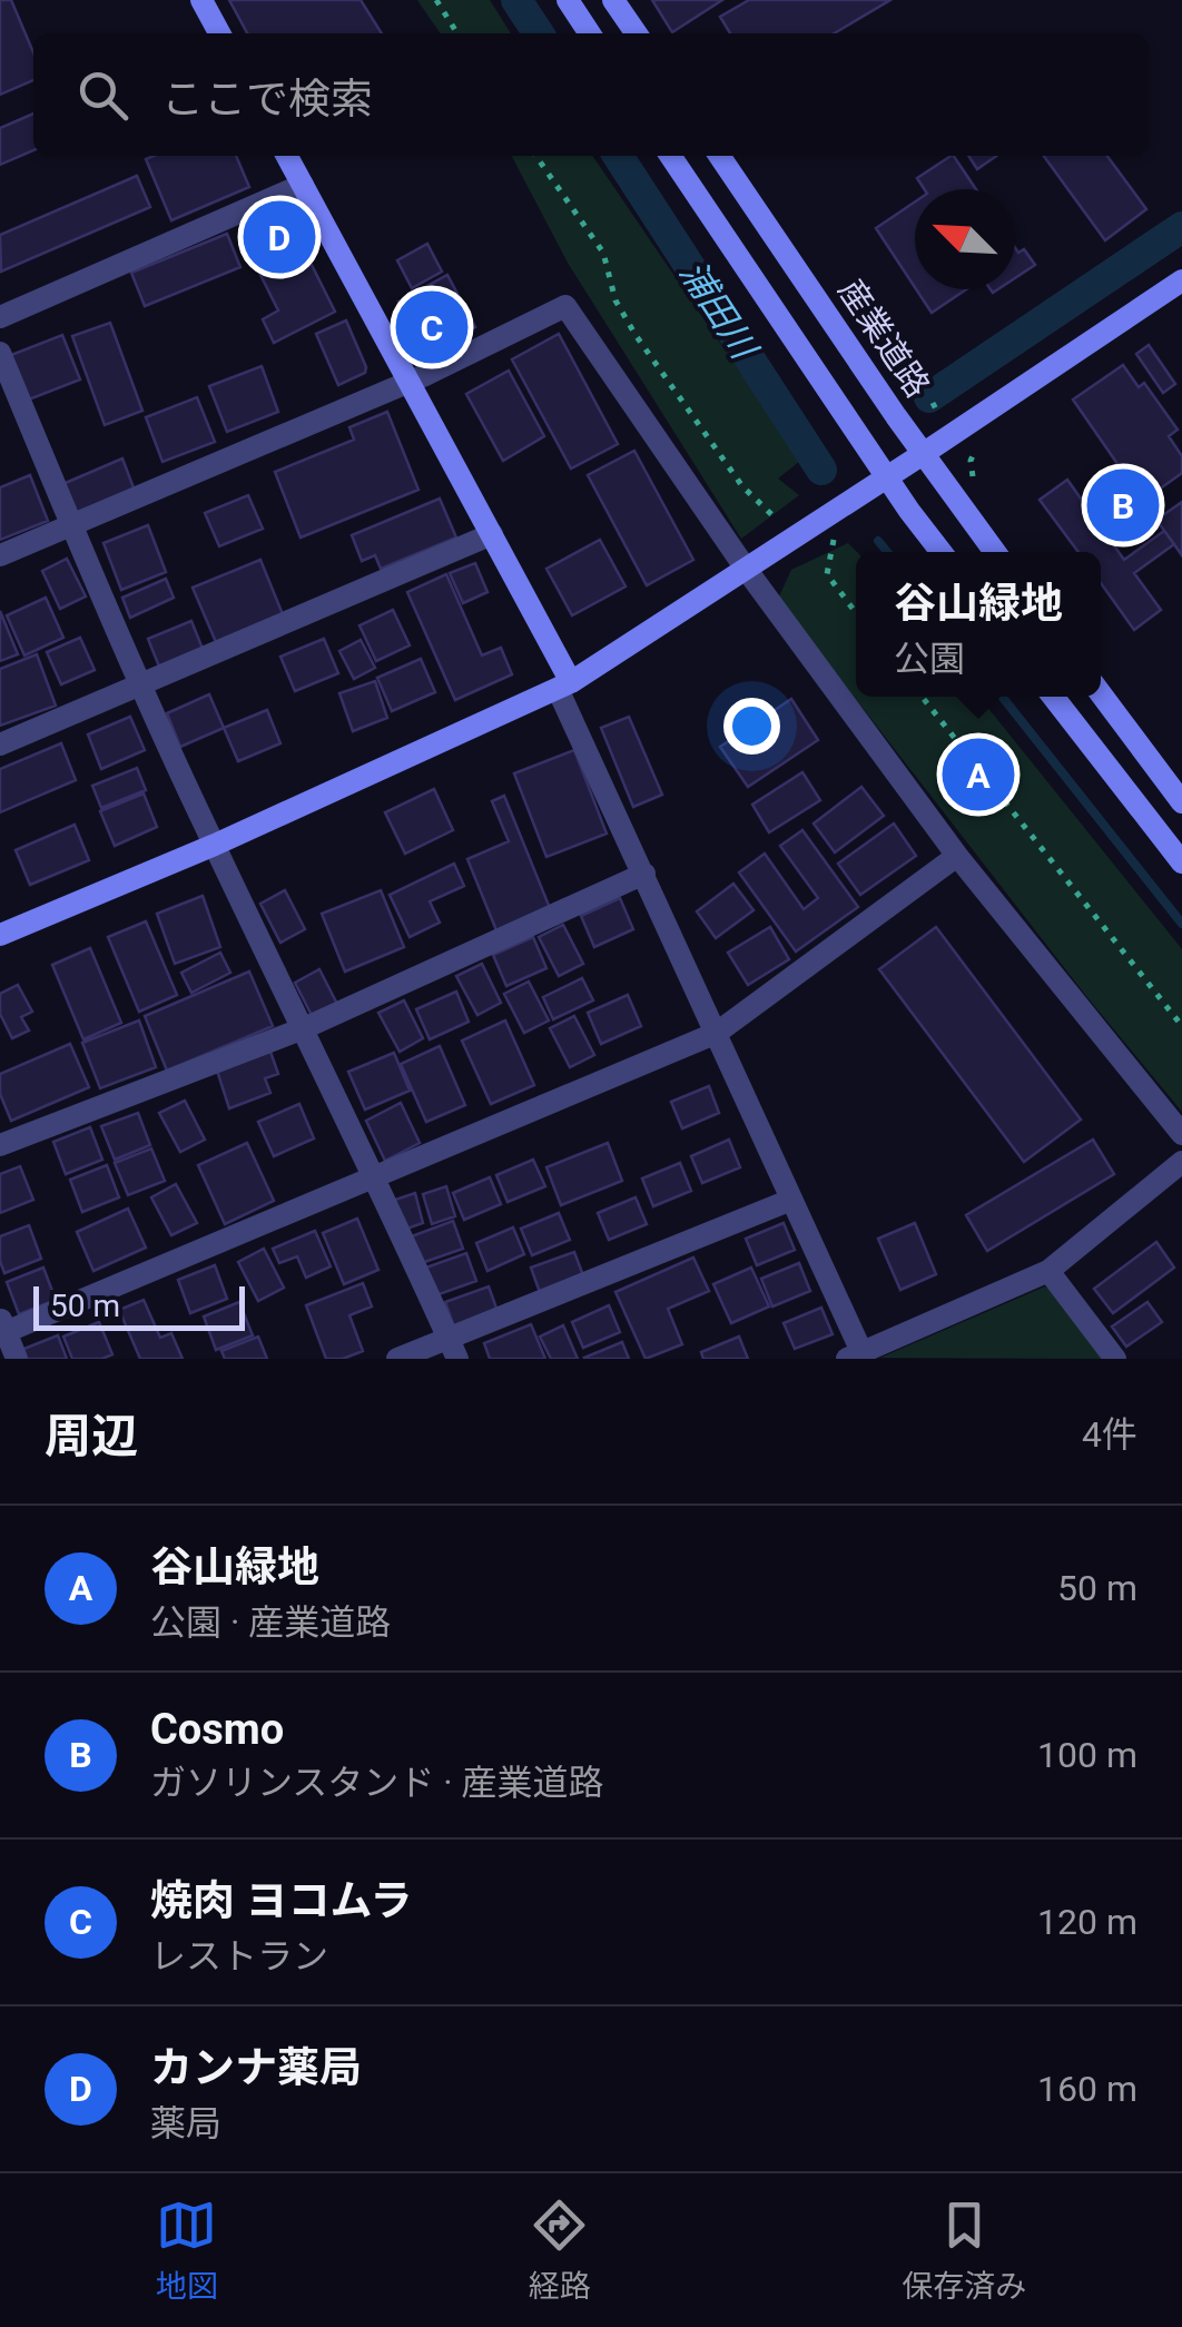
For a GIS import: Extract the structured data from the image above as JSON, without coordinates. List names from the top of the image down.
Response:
{
  "streets": {
    "street": ["産業道路"]
  },
  "water": ["浦田川"],
  "scale_bar": "50 m",
  "north": "top left",
  "page": {
    "search": "ここで検索",
    "pins": [
      "D",
      "C",
      "B",
      "A"
    ],
    "popup": ["谷山緑地", "公園"],
    "scale": "50 m",
    "heading": ["周辺", "4件"],
    "list": [
      {
        "mark": "A",
        "name": "谷山緑地",
        "note": "公園 · 産業道路",
        "value": "50 m"
      },
      {
        "mark": "B",
        "name": "Cosmo",
        "note": "ガソリンスタンド · 産業道路",
        "value": "100 m"
      },
      {
        "mark": "C",
        "name": "焼肉 ヨコムラ",
        "note": "レストラン",
        "value": "120 m"
      },
      {
        "mark": "D",
        "name": "カンナ薬局",
        "note": "薬局",
        "value": "160 m"
      }
    ],
    "nav": ["地図", "経路", "保存済み"]
  }
}
